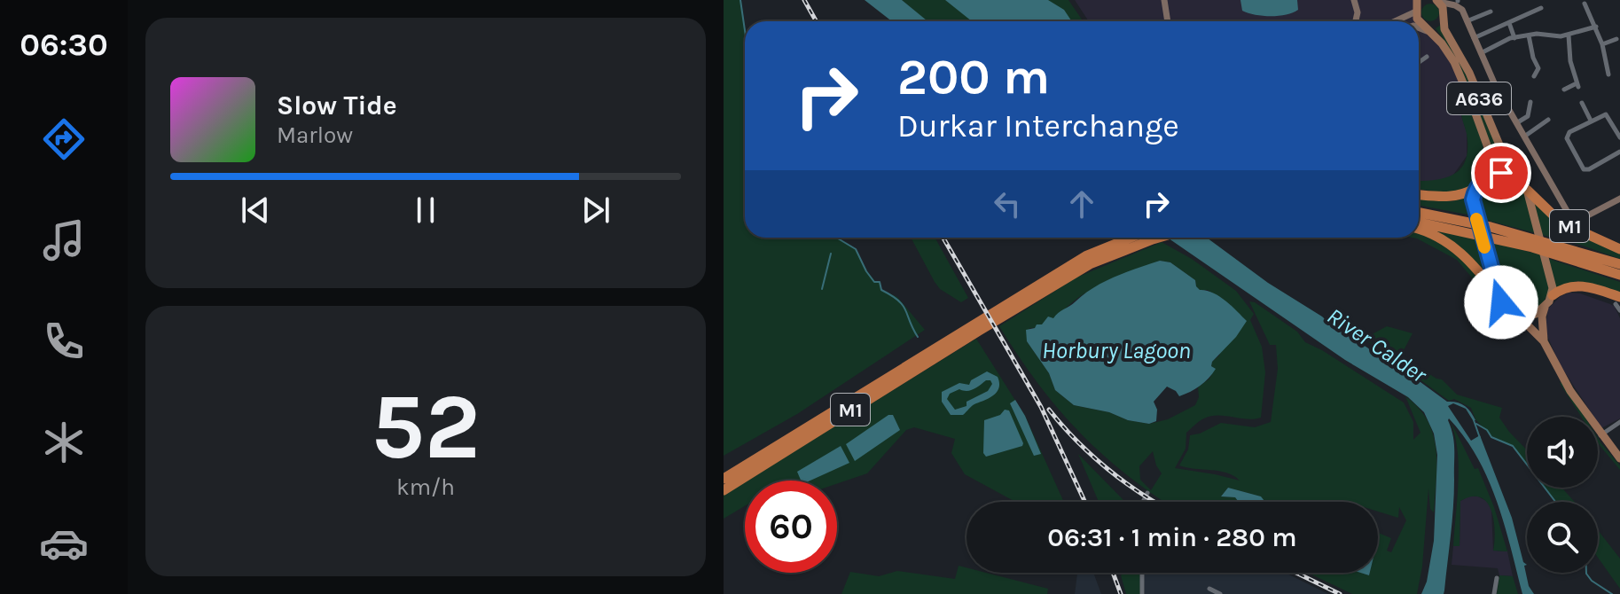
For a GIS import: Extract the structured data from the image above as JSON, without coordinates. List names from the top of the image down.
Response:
{
  "streets": {
    "highway": ["M1"],
    "main road": ["A636"]
  },
  "water": ["River Calder", "Horbury Lagoon"],
  "page": {
    "tabs": "06:30",
    "turn": ["200 m", "Durkar Interchange"],
    "song": ["Slow Tide", "Marlow"],
    "tile": ["52", "km/h"],
    "limit": "60",
    "trip": "06:31 · 1 min · 280 m"
  }
}
